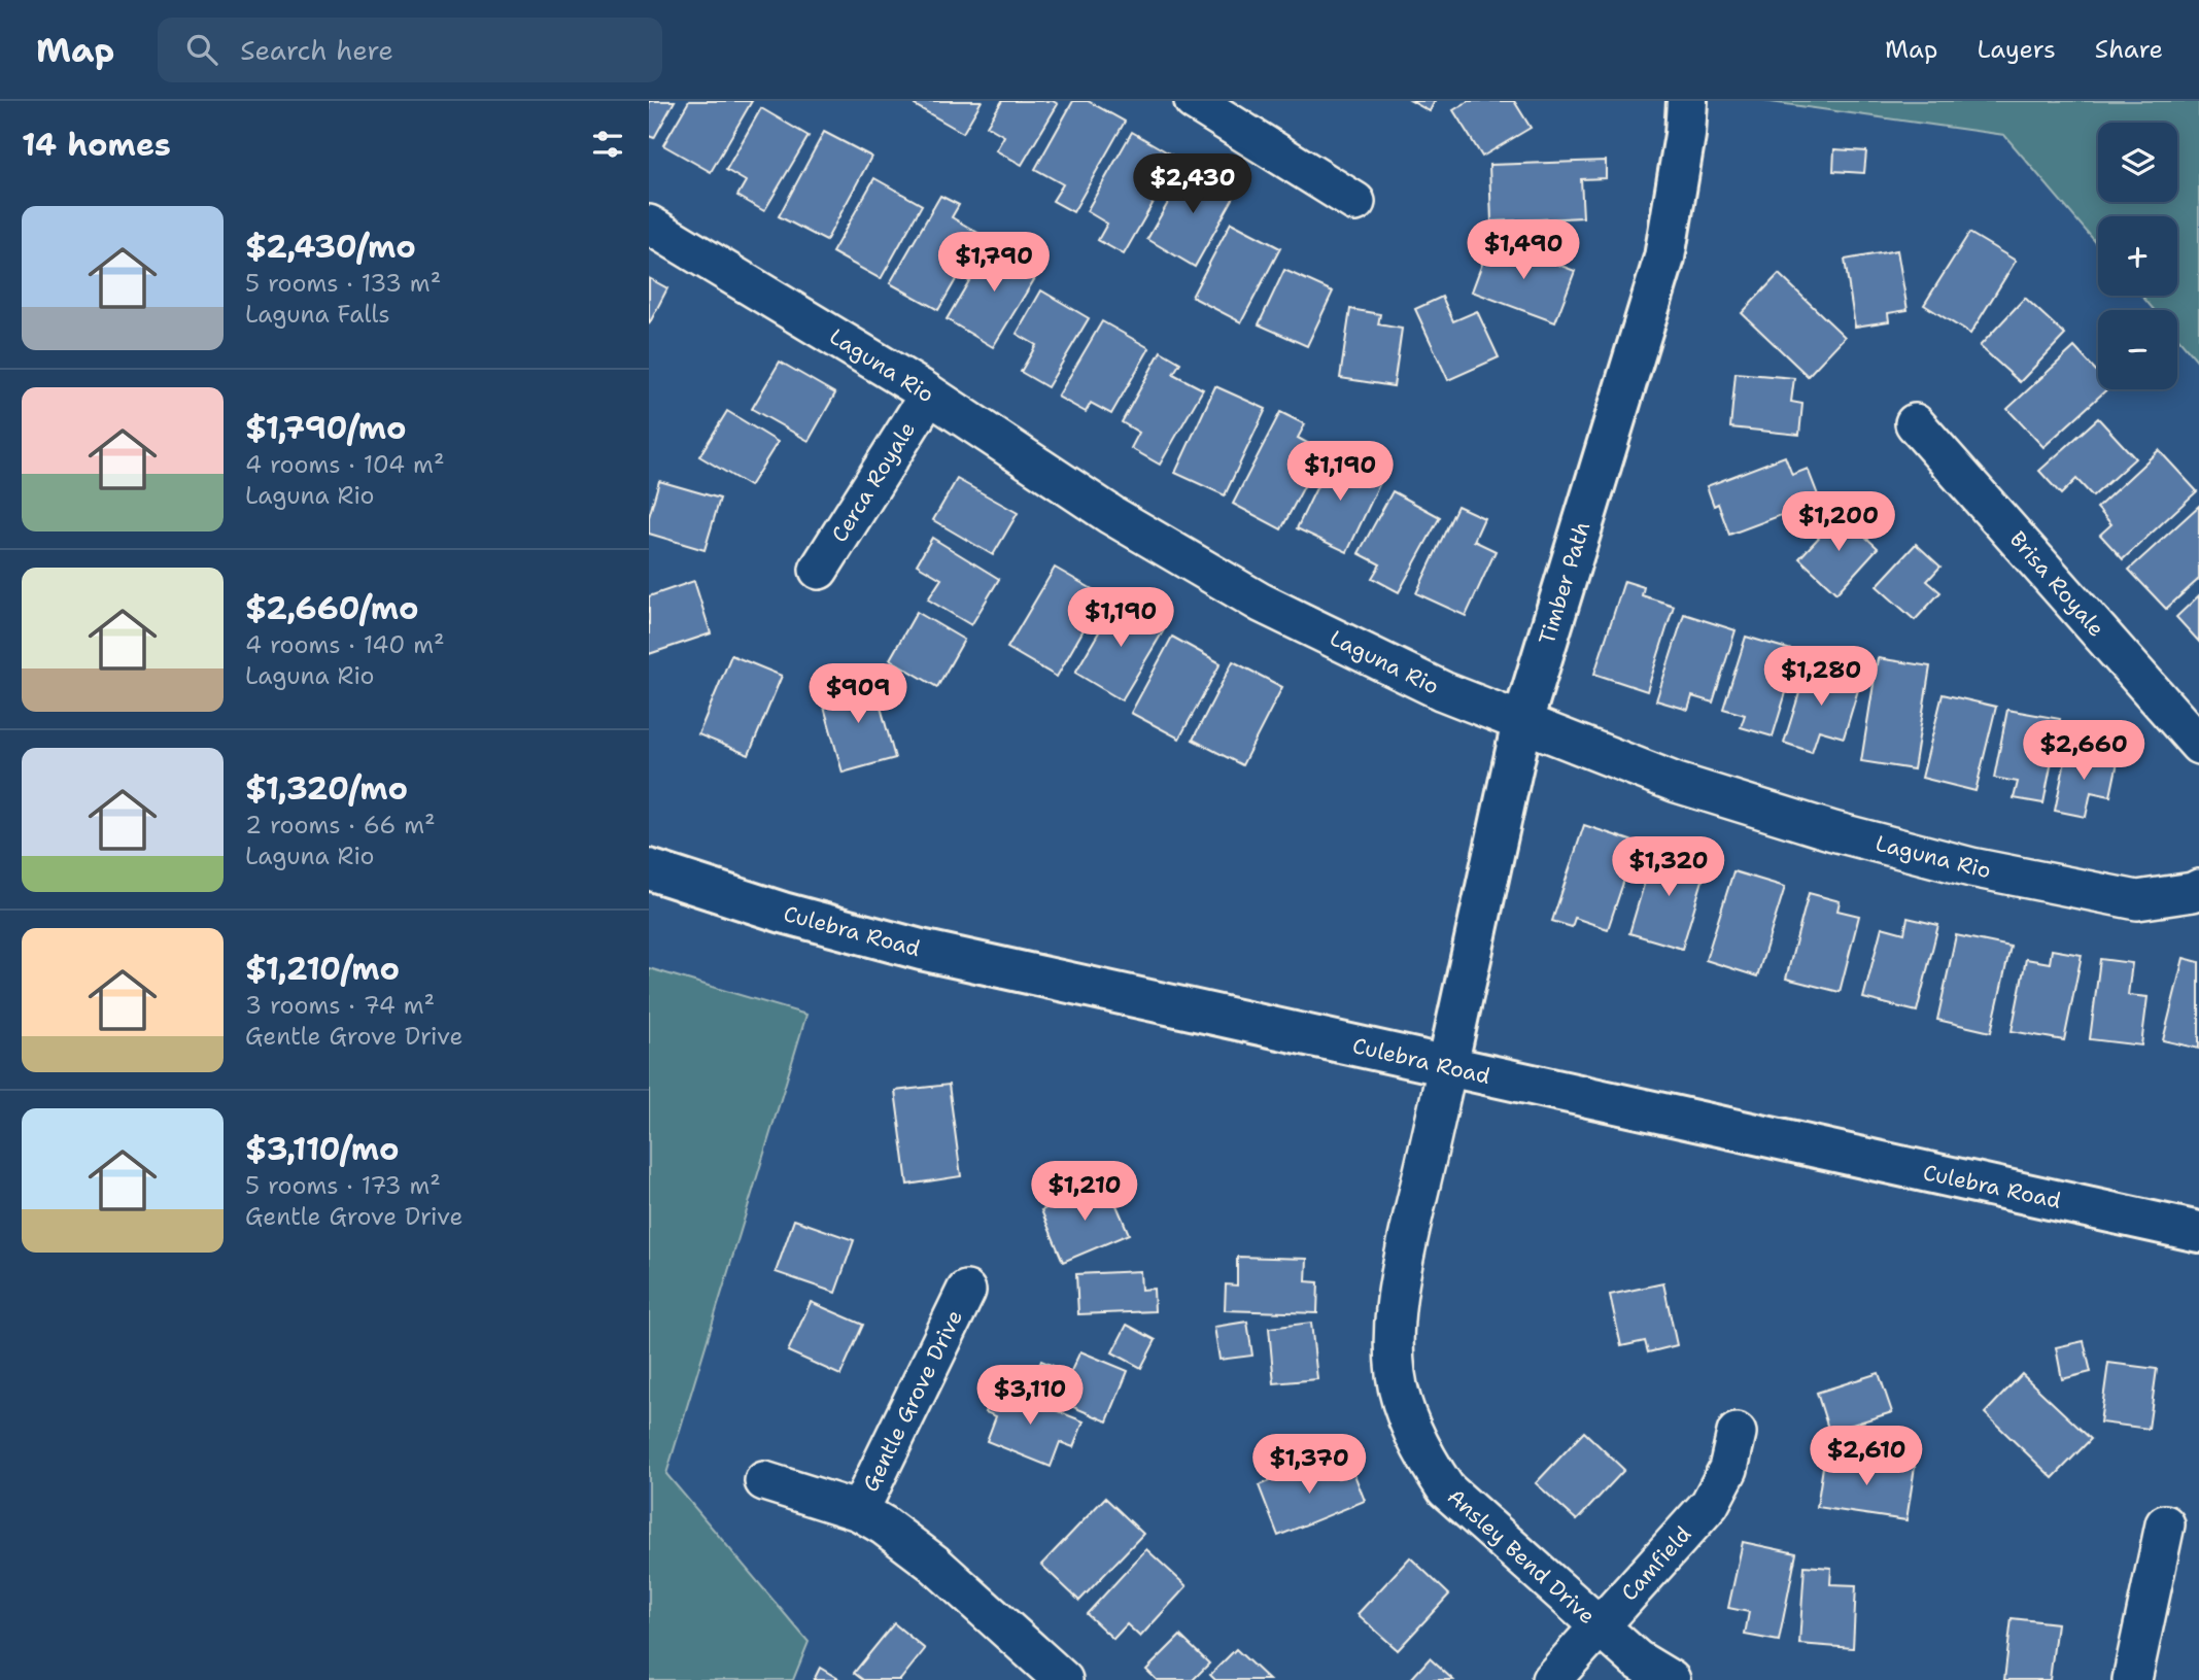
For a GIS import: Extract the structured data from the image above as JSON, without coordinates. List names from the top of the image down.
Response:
{
  "streets": {
    "main road": ["Timber Path", "Culebra Road"],
    "street": [
      "Laguna Rio",
      "Cerca Royale",
      "Brisa Royale",
      "Gentle Grove Drive",
      "Ansley Bend Drive",
      "Camfield"
    ]
  },
  "crossings": [
    ["Laguna Rio", "Cerca Royale"],
    ["Laguna Rio", "Timber Path"],
    ["Timber Path", "Culebra Road"],
    ["Timber Path", "Ansley Bend Drive"],
    ["Culebra Road", "Ansley Bend Drive"],
    ["Ansley Bend Drive", "Camfield"]
  ],
  "page": {
    "header": "Map",
    "search": "Search here",
    "nav": ["Map", "Layers", "Share"],
    "heading": "14 homes",
    "map_buttons": ["+", "−"],
    "price": [
      "$2,430",
      "$1,490",
      "$1,790",
      "$1,190",
      "$1,200",
      "$1,190",
      "$1,280",
      "$909",
      "$2,660",
      "$1,320",
      "$1,210",
      "$3,110",
      "$2,610",
      "$1,370"
    ],
    "list": [
      {
        "name": "$2,430/mo",
        "note": "5 rooms · 133 m² · Laguna Falls"
      },
      {
        "name": "$1,790/mo",
        "note": "4 rooms · 104 m² · Laguna Rio"
      },
      {
        "name": "$2,660/mo",
        "note": "4 rooms · 140 m² · Laguna Rio"
      },
      {
        "name": "$1,320/mo",
        "note": "2 rooms · 66 m² · Laguna Rio"
      },
      {
        "name": "$1,210/mo",
        "note": "3 rooms · 74 m² · Gentle Grove Drive"
      },
      {
        "name": "$3,110/mo",
        "note": "5 rooms · 173 m² · Gentle Grove Drive"
      }
    ]
  }
}
